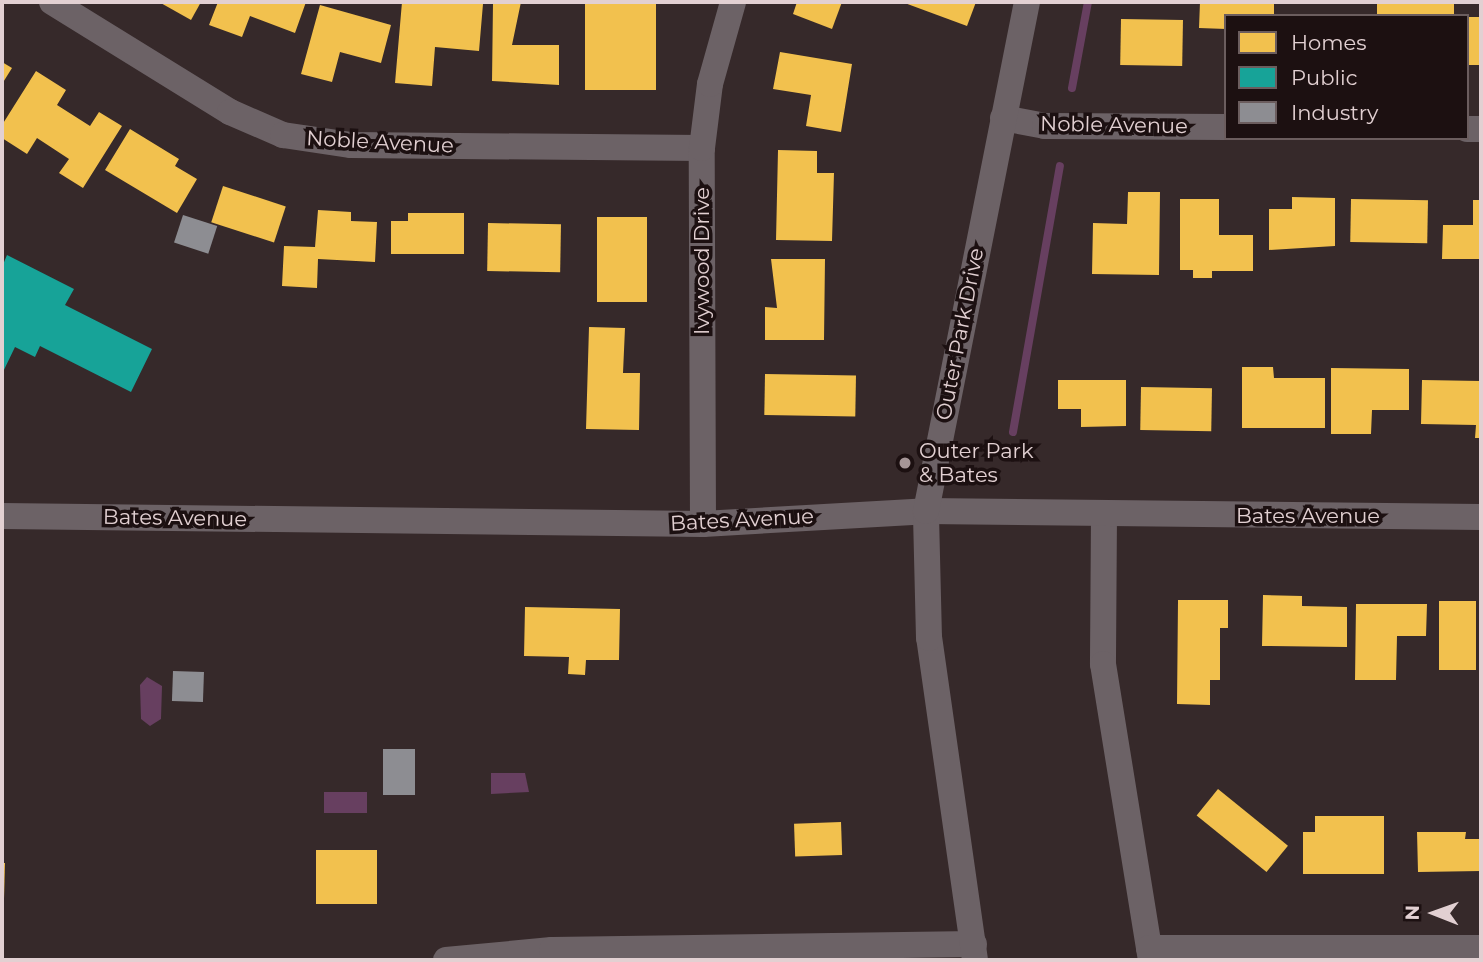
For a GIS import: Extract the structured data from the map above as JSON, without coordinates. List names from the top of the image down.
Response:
{
  "streets": {
    "street": [
      "Noble Avenue",
      "Ivywood Drive",
      "Outer Park Drive",
      "Bates Avenue"
    ]
  },
  "crossings": [
    ["Noble Avenue", "Ivywood Drive"],
    ["Noble Avenue", "Outer Park Drive"],
    ["Ivywood Drive", "Bates Avenue"],
    ["Outer Park Drive", "Bates Avenue"]
  ],
  "places": ["Outer Park & Bates"],
  "legend": ["Homes", "Public", "Industry"],
  "north": "left"
}
